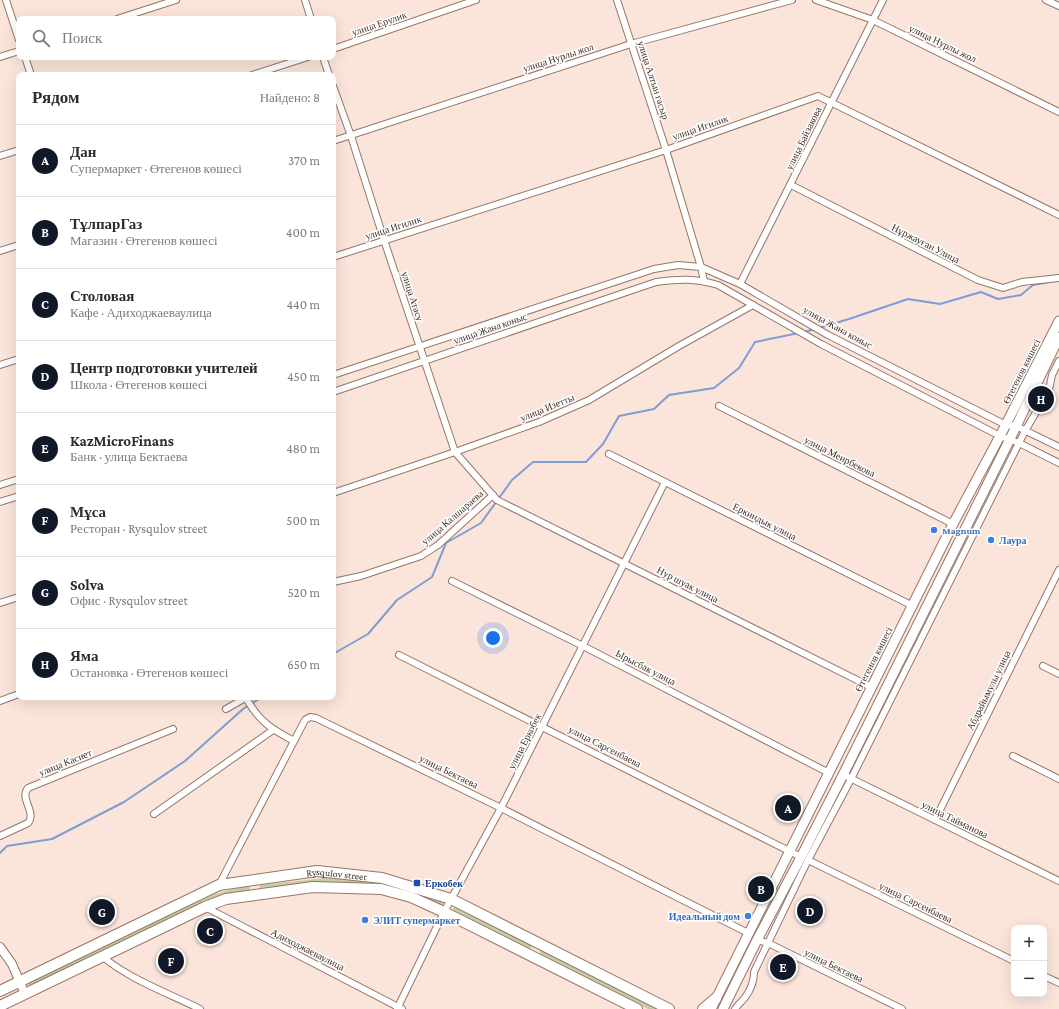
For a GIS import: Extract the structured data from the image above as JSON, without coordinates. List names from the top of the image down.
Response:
{
  "streets": {
    "main road": ["Өтегенов көшесі", "Rysqulov street"],
    "street": [
      "улица Ерулик",
      "улица Нурлы жол",
      "улица Алтын гасыр",
      "улица Игилик",
      "улица Байзакова",
      "Нұржауған Улица",
      "улица Атасу",
      "улица Жана коныс",
      "улица Изетты",
      "улица Меирбекова",
      "улица Калшараева",
      "Еркиндык улица",
      "Нур шуак улица",
      "Ырысбак улица",
      "Абдрайымулы улица",
      "улица Еркобек",
      "улица Сарсенбаева",
      "улица Касиет",
      "улица Бектаева",
      "улица Тайманова",
      "Адиходжаеваулица"
    ]
  },
  "crossings": [
    ["улица Нурлы жол", "улица Алтын гасыр"],
    ["улица Нурлы жол", "улица Байзакова"],
    ["улица Нурлы жол", "улица Атасу"],
    ["улица Алтын гасыр", "улица Игилик"],
    ["улица Алтын гасыр", "улица Жана коныс"],
    ["улица Игилик", "улица Байзакова"],
    ["улица Игилик", "улица Атасу"],
    ["улица Байзакова", "Нұржауған Улица"],
    ["улица Байзакова", "улица Жана коныс"],
    ["улица Атасу", "улица Жана коныс"],
    ["улица Атасу", "улица Изетты"],
    ["улица Атасу", "улица Калшараева"],
    ["улица Атасу", "Нур шуак улица"],
    ["улица Жана коныс", "Өтегенов көшесі"],
    ["улица Жана коныс", "улица Изетты"],
    ["Өтегенов көшесі", "улица Меирбекова"],
    ["Өтегенов көшесі", "Еркиндык улица"],
    ["Өтегенов көшесі", "Нур шуак улица"],
    ["Өтегенов көшесі", "Ырысбак улица"],
    ["Өтегенов көшесі", "улица Сарсенбаева"],
    ["Өтегенов көшесі", "улица Бектаева"],
    ["Өтегенов көшесі", "улица Тайманова"],
    ["улица Калшараева", "Нур шуак улица"],
    ["Еркиндык улица", "улица Еркобек"],
    ["Нур шуак улица", "улица Еркобек"],
    ["Ырысбак улица", "улица Еркобек"],
    ["Абдрайымулы улица", "улица Тайманова"],
    ["улица Еркобек", "улица Сарсенбаева"],
    ["улица Еркобек", "улица Бектаева"],
    ["улица Еркобек", "Rysqulov street"],
    ["улица Еркобек", "Адиходжаеваулица"],
    ["улица Бектаева", "Rysqulov street"],
    ["Rysqulov street", "Адиходжаеваулица"]
  ],
  "places": {
    "other": [
      "Magnum",
      "Лаура",
      "Идеальный дом",
      "ЭЛИТ супермаркет"
    ],
    "transit": ["Еркобек"]
  },
  "page": {
    "search": "Поиск",
    "heading": ["Рядом", "Найдено: 8"],
    "list": [
      {
        "mark": "A",
        "name": "Дан",
        "note": "Супермаркет · Өтегенов көшесі",
        "value": "370 m"
      },
      {
        "mark": "B",
        "name": "ТұлпарГаз",
        "note": "Магазин · Өтегенов көшесі",
        "value": "400 m"
      },
      {
        "mark": "C",
        "name": "Столовая",
        "note": "Кафе · Адиходжаеваулица",
        "value": "440 m"
      },
      {
        "mark": "D",
        "name": "Центр подготовки учителей",
        "note": "Школа · Өтегенов көшесі",
        "value": "450 m"
      },
      {
        "mark": "E",
        "name": "KazMicroFinans",
        "note": "Банк · улица Бектаева",
        "value": "480 m"
      },
      {
        "mark": "F",
        "name": "Мұса",
        "note": "Ресторан · Rysqulov street",
        "value": "500 m"
      },
      {
        "mark": "G",
        "name": "Solva",
        "note": "Офис · Rysqulov street",
        "value": "520 m"
      },
      {
        "mark": "H",
        "name": "Яма",
        "note": "Остановка · Өтегенов көшесі",
        "value": "650 m"
      }
    ],
    "pins": [
      "H",
      "A",
      "B",
      "D",
      "G",
      "C",
      "F",
      "E"
    ],
    "map_buttons": ["+", "−"]
  }
}
